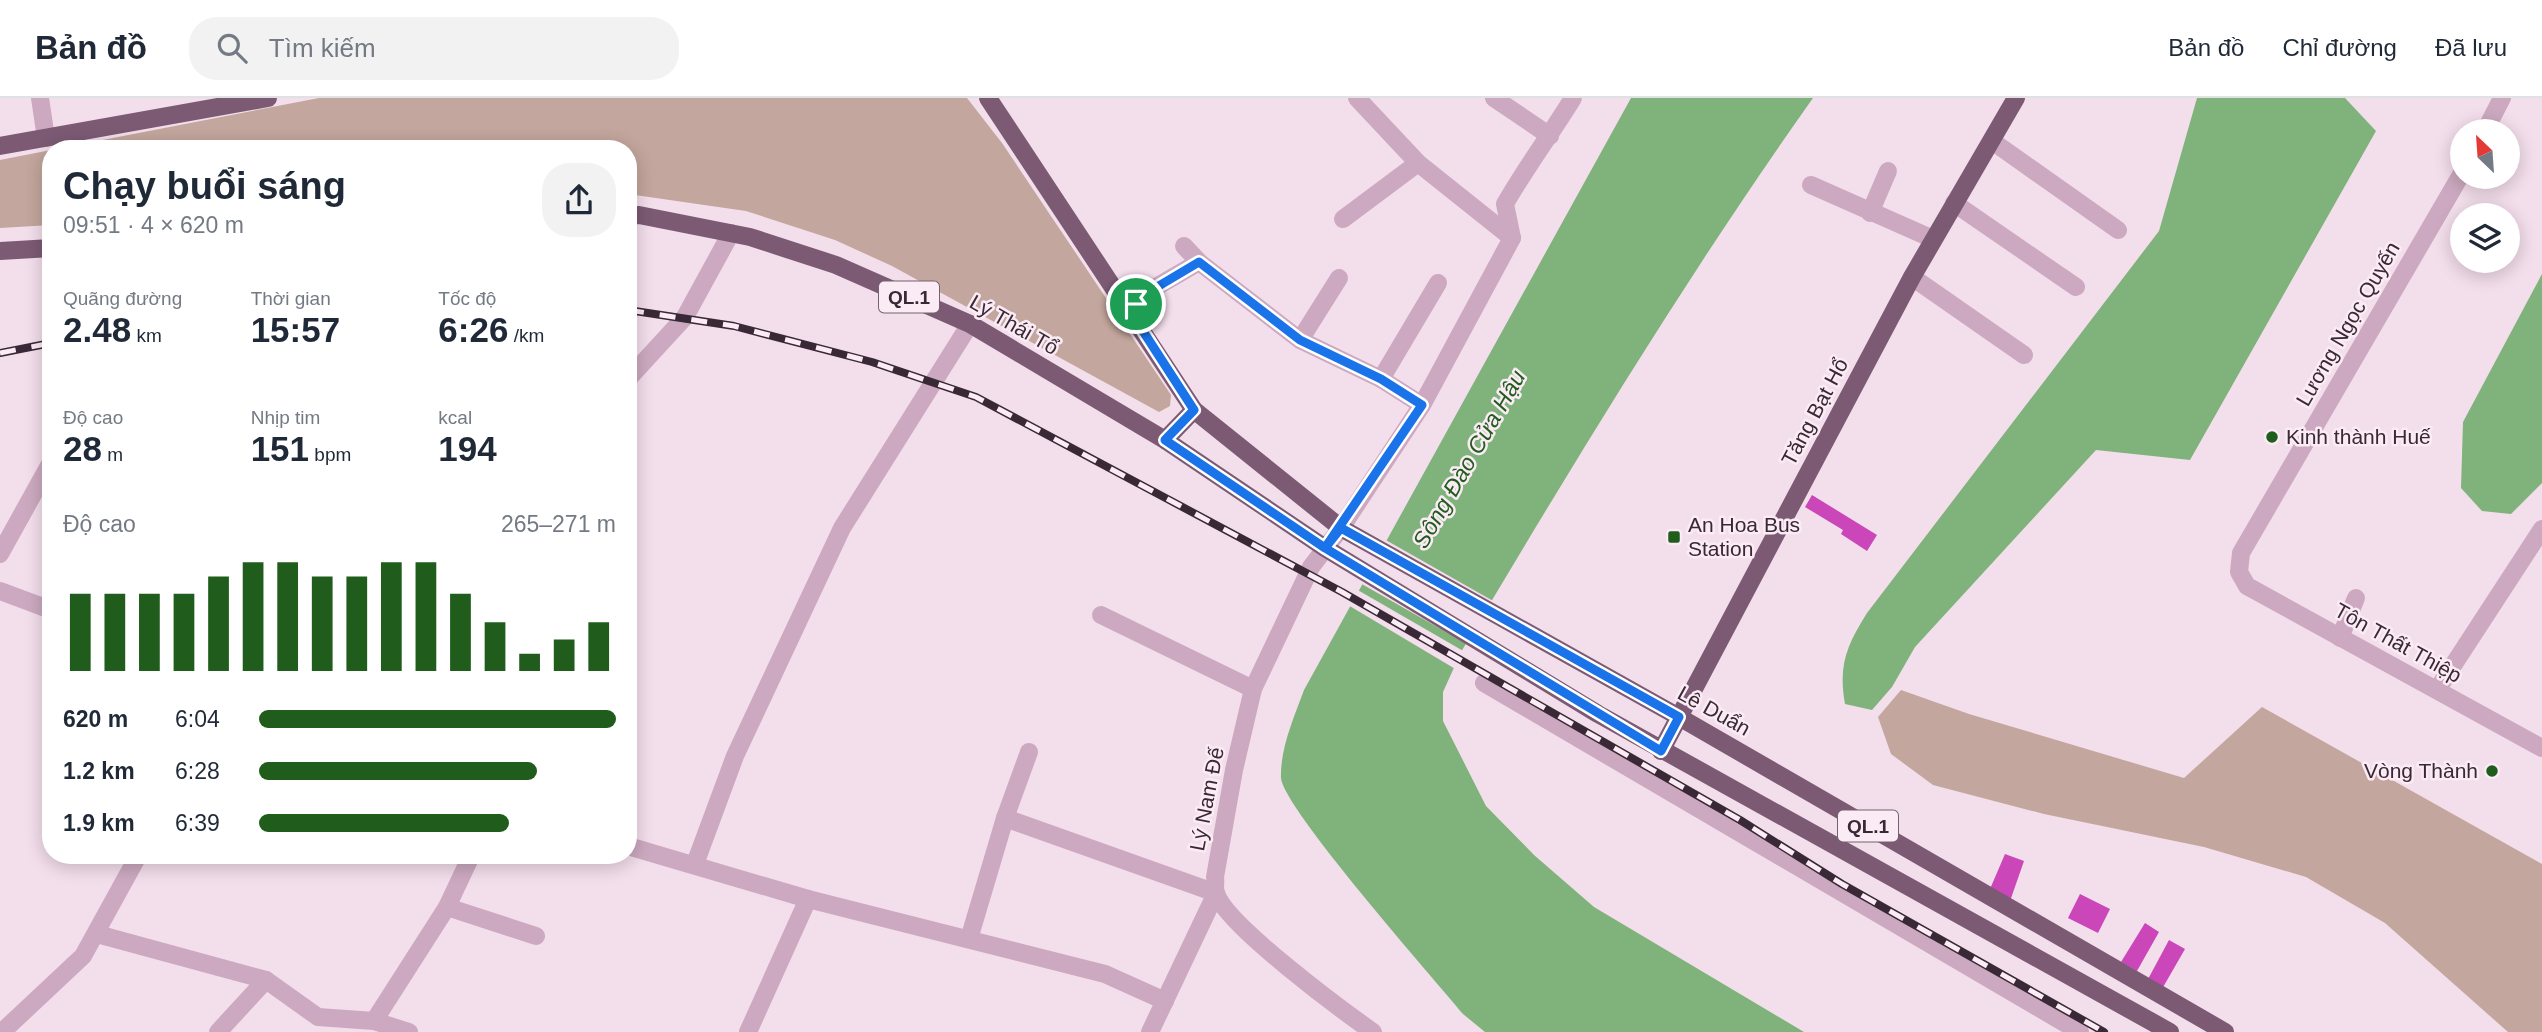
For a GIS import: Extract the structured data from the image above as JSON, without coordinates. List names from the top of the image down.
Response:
{
  "streets": {
    "main road": [
      "QL.1",
      "Lý Thái Tổ",
      "Tăng Bạt Hổ",
      "Lê Duẩn"
    ],
    "street": ["Lương Ngọc Quyến", "Tôn Thất Thiệp", "Lý Nam Đế"]
  },
  "crossings": [
    ["QL.1", "Lý Thái Tổ"],
    ["QL.1", "Tăng Bạt Hổ"],
    ["QL.1", "Lê Duẩn"],
    ["QL.1", "Lý Nam Đế"],
    ["Lương Ngọc Quyến", "Tôn Thất Thiệp"],
    ["Tăng Bạt Hổ", "Lê Duẩn"],
    ["Lê Duẩn", "Lý Nam Đế"]
  ],
  "water": ["Sông Đào Cửa Hậu"],
  "places": {
    "other": ["Kinh thành Huế", "Vòng Thành"],
    "transit": ["An Hoa Bus Station"]
  },
  "north": "top left",
  "page": {
    "header": "Bản đồ",
    "search": "Tìm kiếm",
    "nav": ["Bản đồ", "Chỉ đường", "Đã lưu"],
    "heading": ["Chạy buổi sáng", "09:51 · 4 × 620 m"],
    "stats": [
      ["Quãng đường", "2.48 km"],
      ["Thời gian", "15:57"],
      ["Tốc độ", "6:26 /km"],
      ["Độ cao", "28 m"],
      ["Nhịp tim", "151 bpm"],
      ["kcal", "194"]
    ],
    "chart": ["Độ cao", "265–271 m"],
    "list": [
      {
        "name": "620 m",
        "note": "6:04"
      },
      {
        "name": "1.2 km",
        "note": "6:28"
      },
      {
        "name": "1.9 km",
        "note": "6:39"
      }
    ]
  }
}
